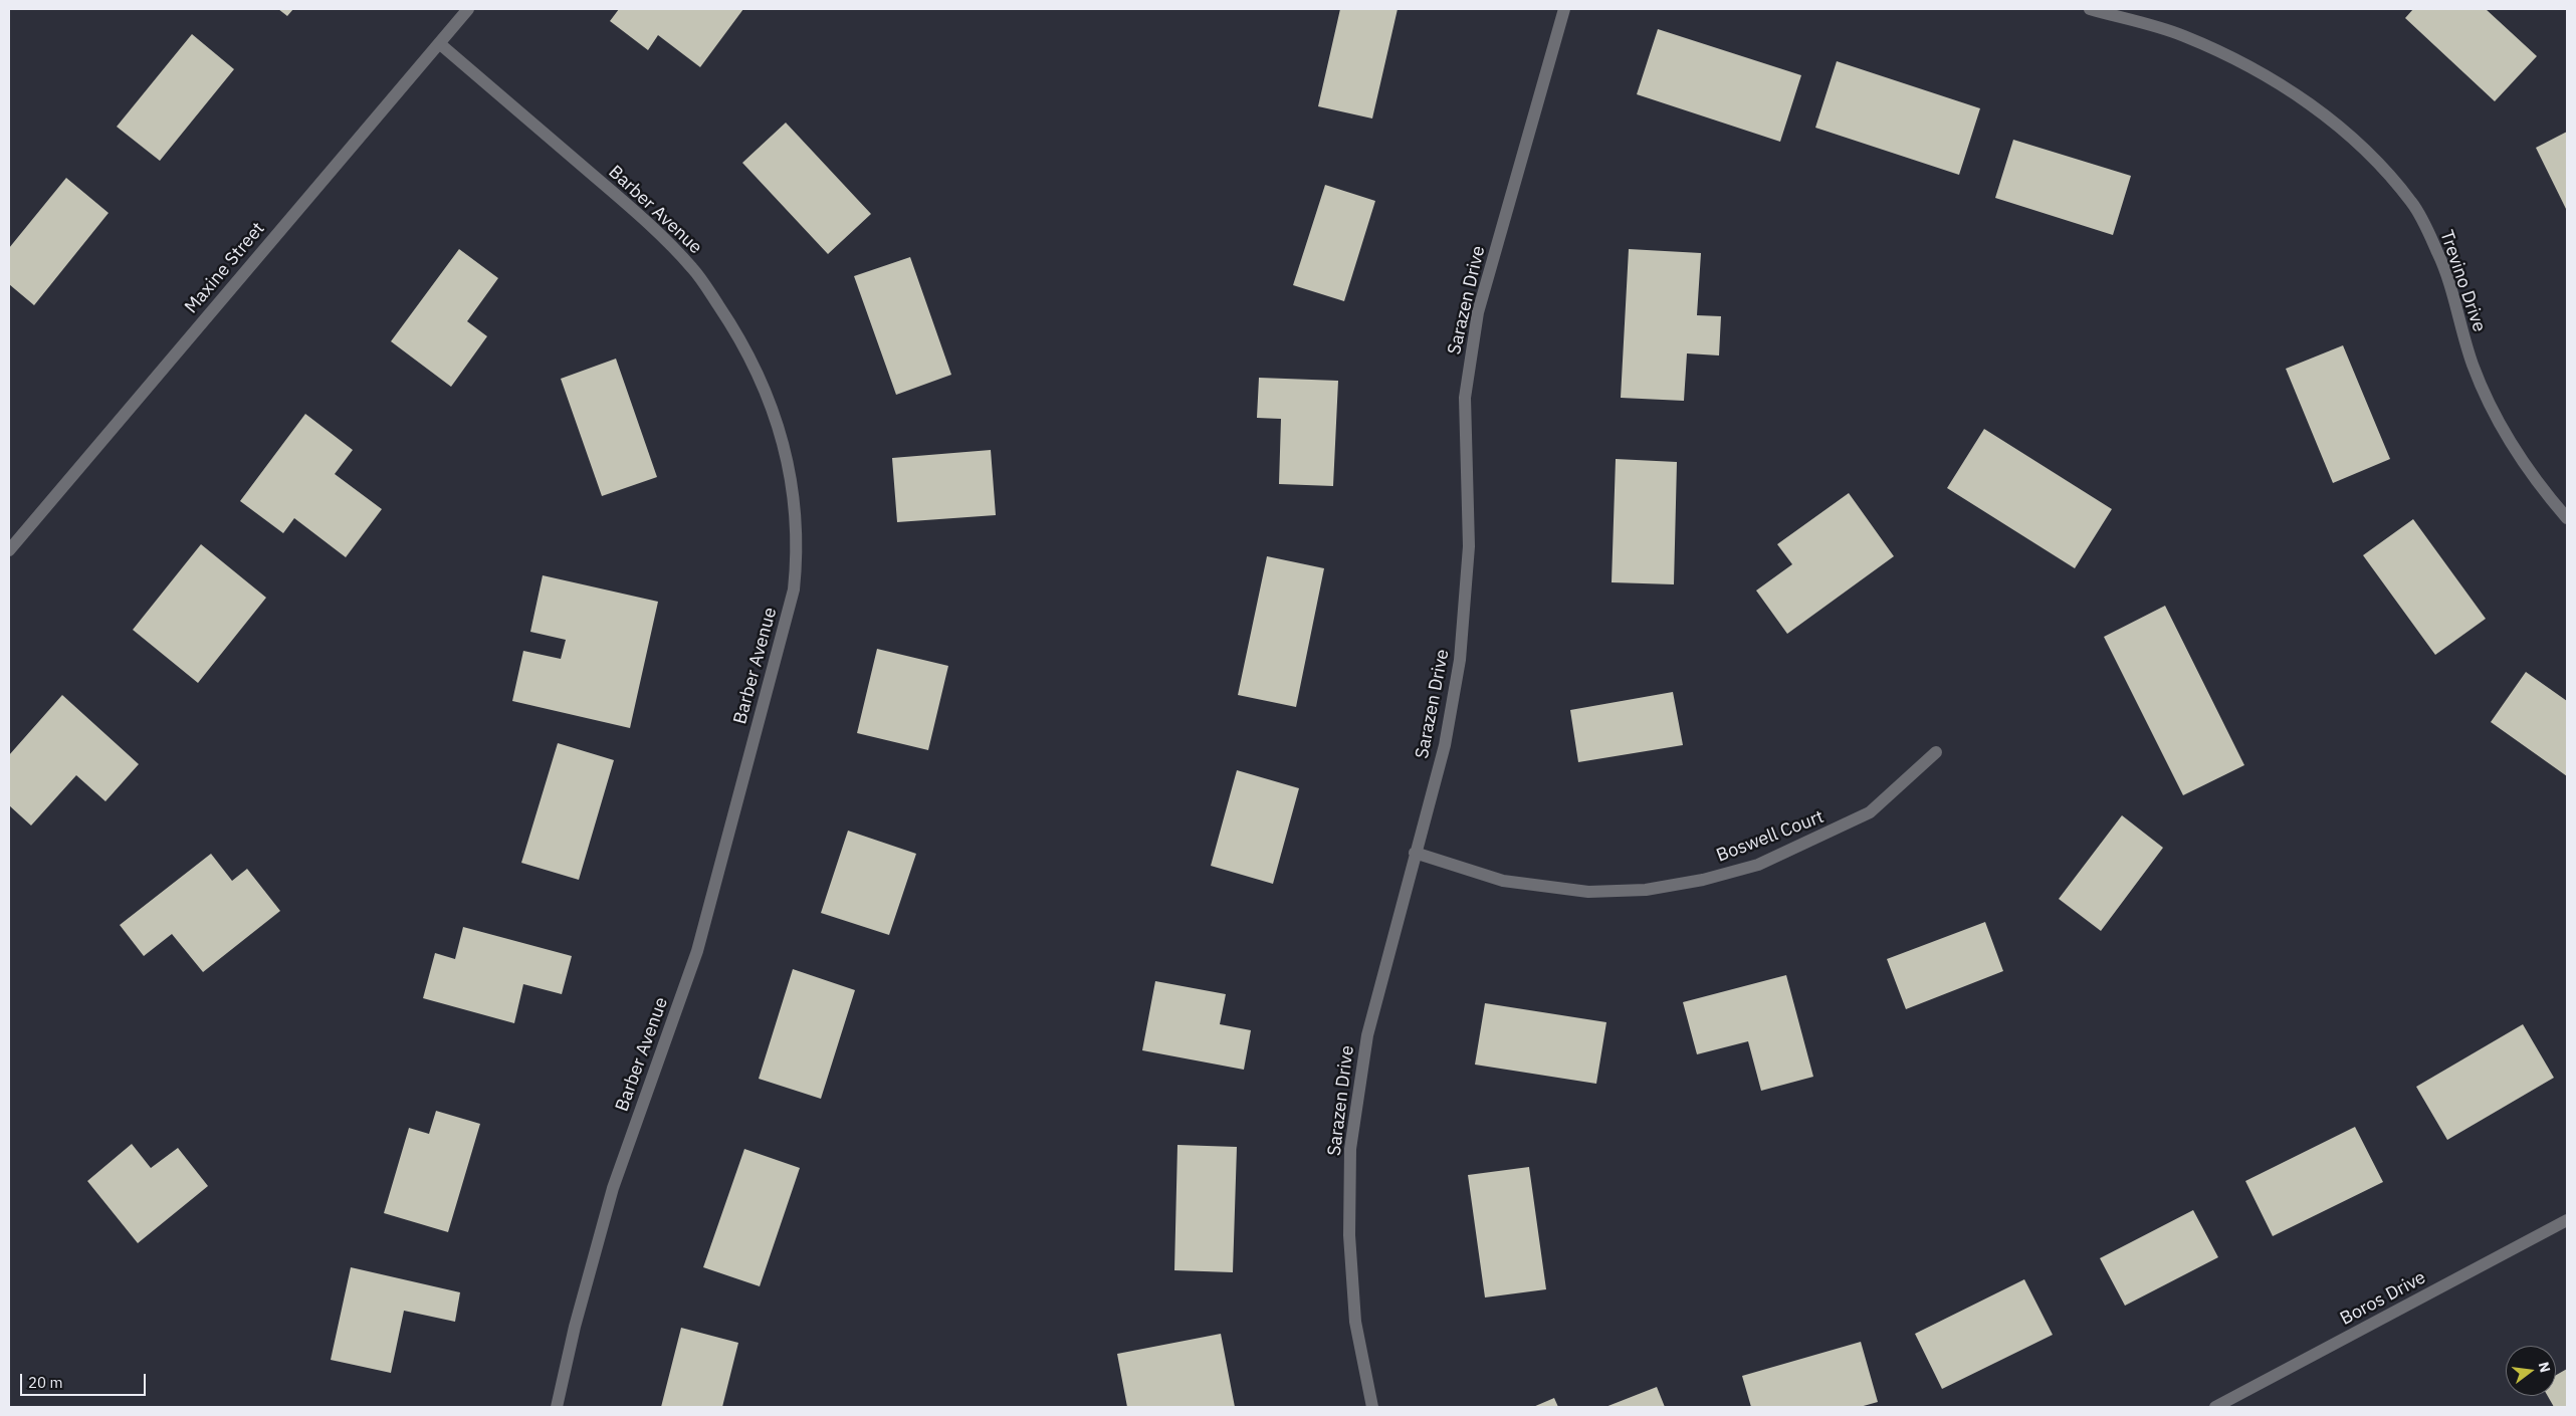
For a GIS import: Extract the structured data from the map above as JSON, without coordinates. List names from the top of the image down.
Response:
{
  "streets": {
    "street": [
      "Barber Avenue",
      "Maxine Street",
      "Trevino Drive",
      "Sarazen Drive",
      "Boswell Court",
      "Boros Drive"
    ]
  },
  "crossings": [
    ["Barber Avenue", "Maxine Street"],
    ["Sarazen Drive", "Boswell Court"]
  ],
  "scale_bar": "20 m",
  "north": "right"
}
